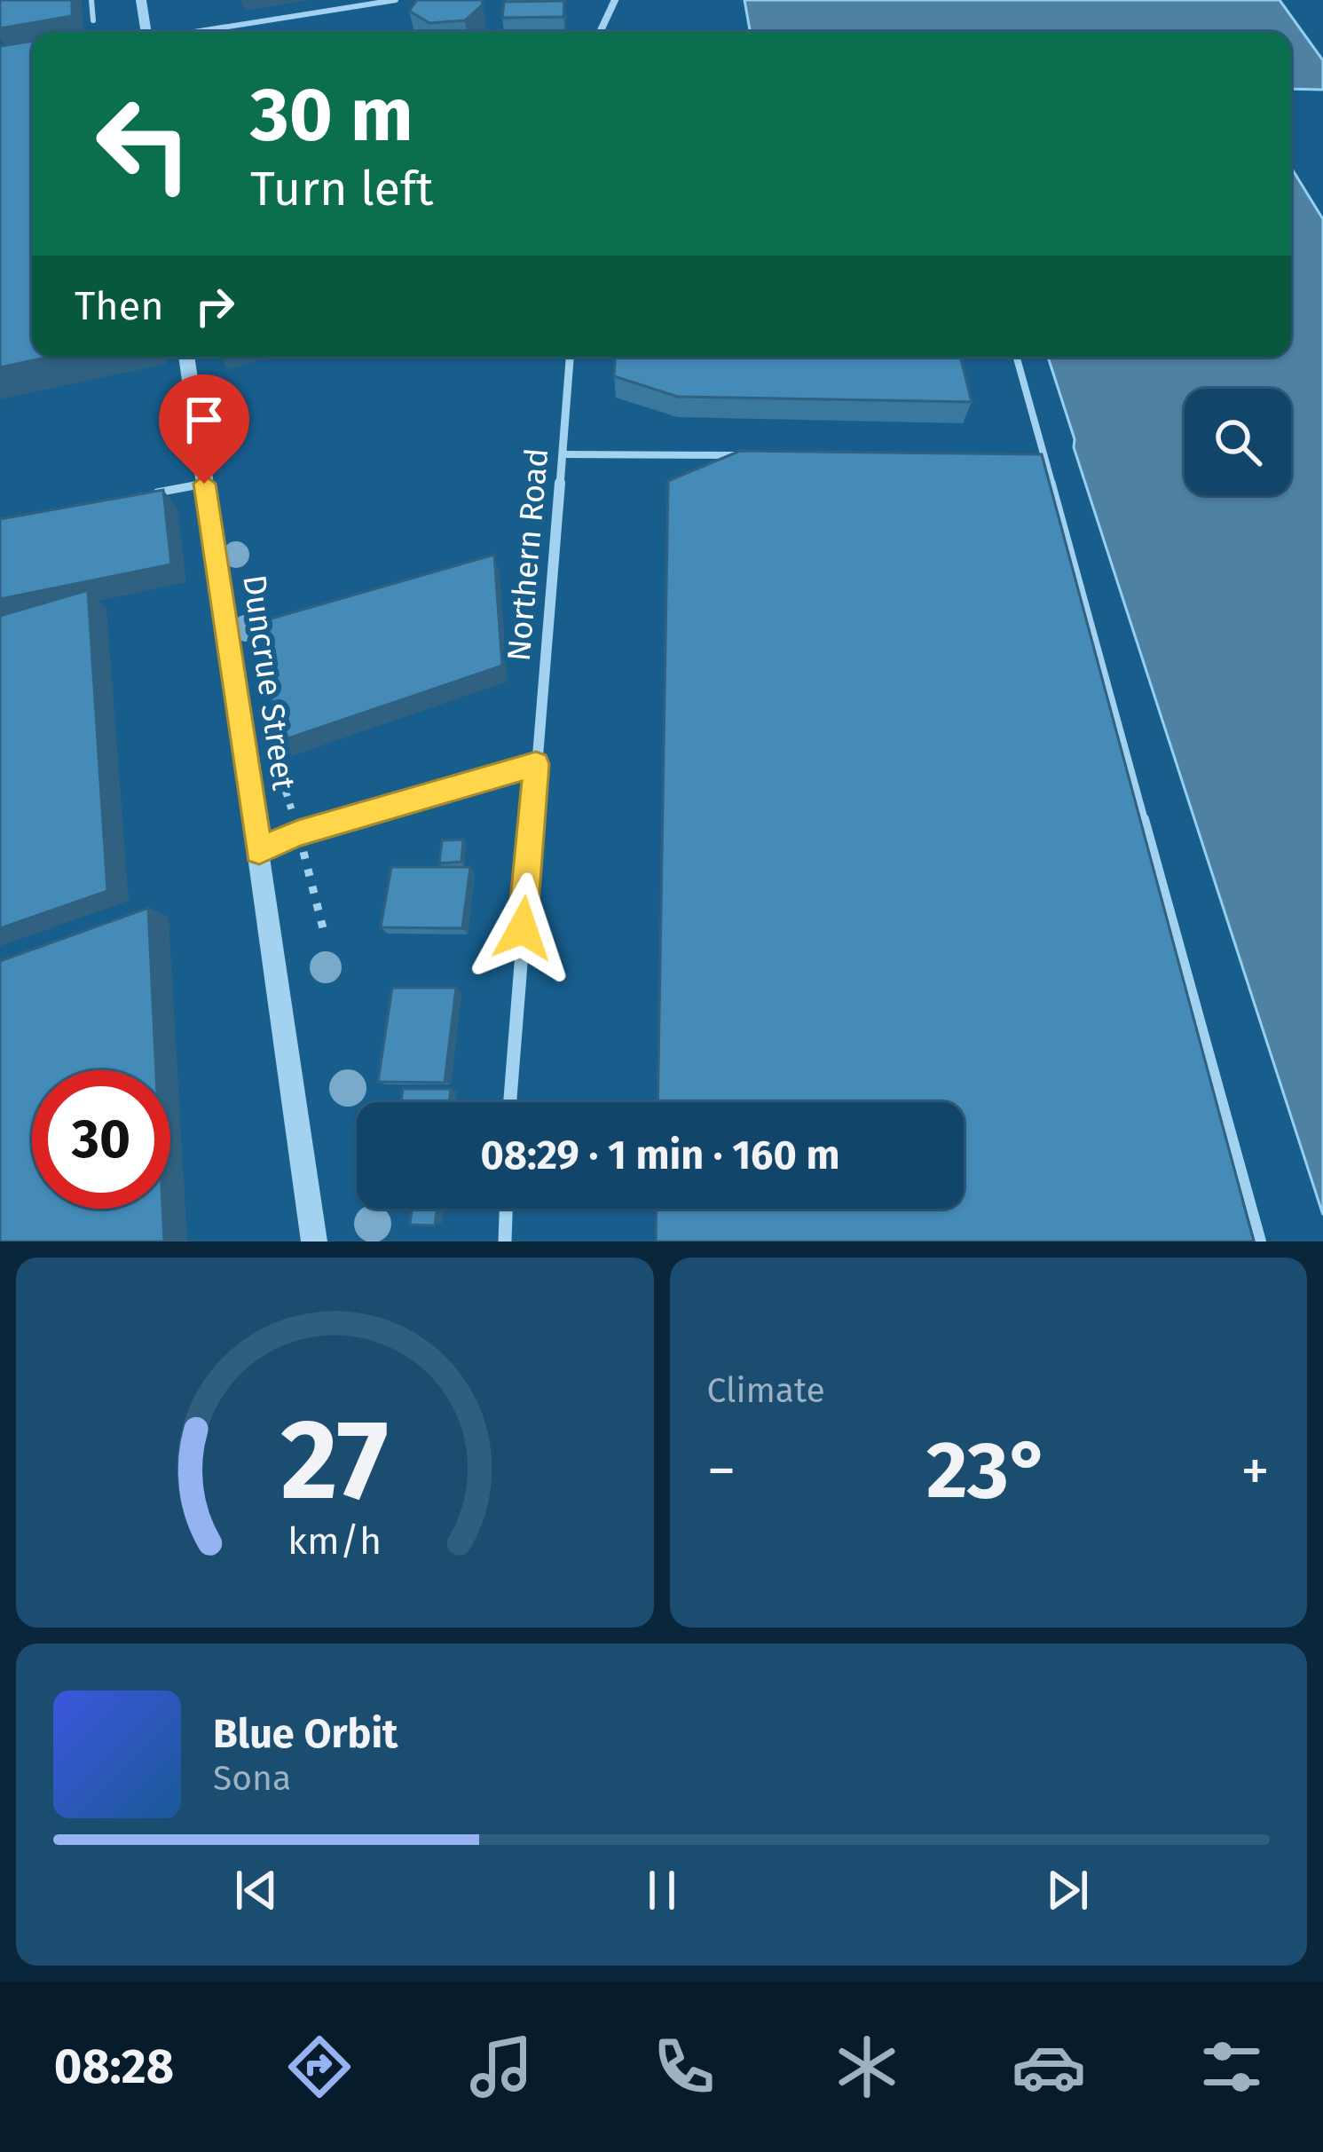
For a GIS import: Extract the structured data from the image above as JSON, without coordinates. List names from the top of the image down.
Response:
{
  "streets": {
    "street": ["Northern Road", "Duncrue Street"]
  },
  "page": {
    "turn": ["30 m", "Turn left"],
    "then": "Then",
    "limit": "30",
    "trip": "08:29 · 1 min · 160 m",
    "tile": "Climate",
    "heat": ["−", "23°", "+"],
    "song": ["Blue Orbit", "Sona"],
    "tabs": "08:28",
    "gauge": ["27", "km/h"]
  }
}
